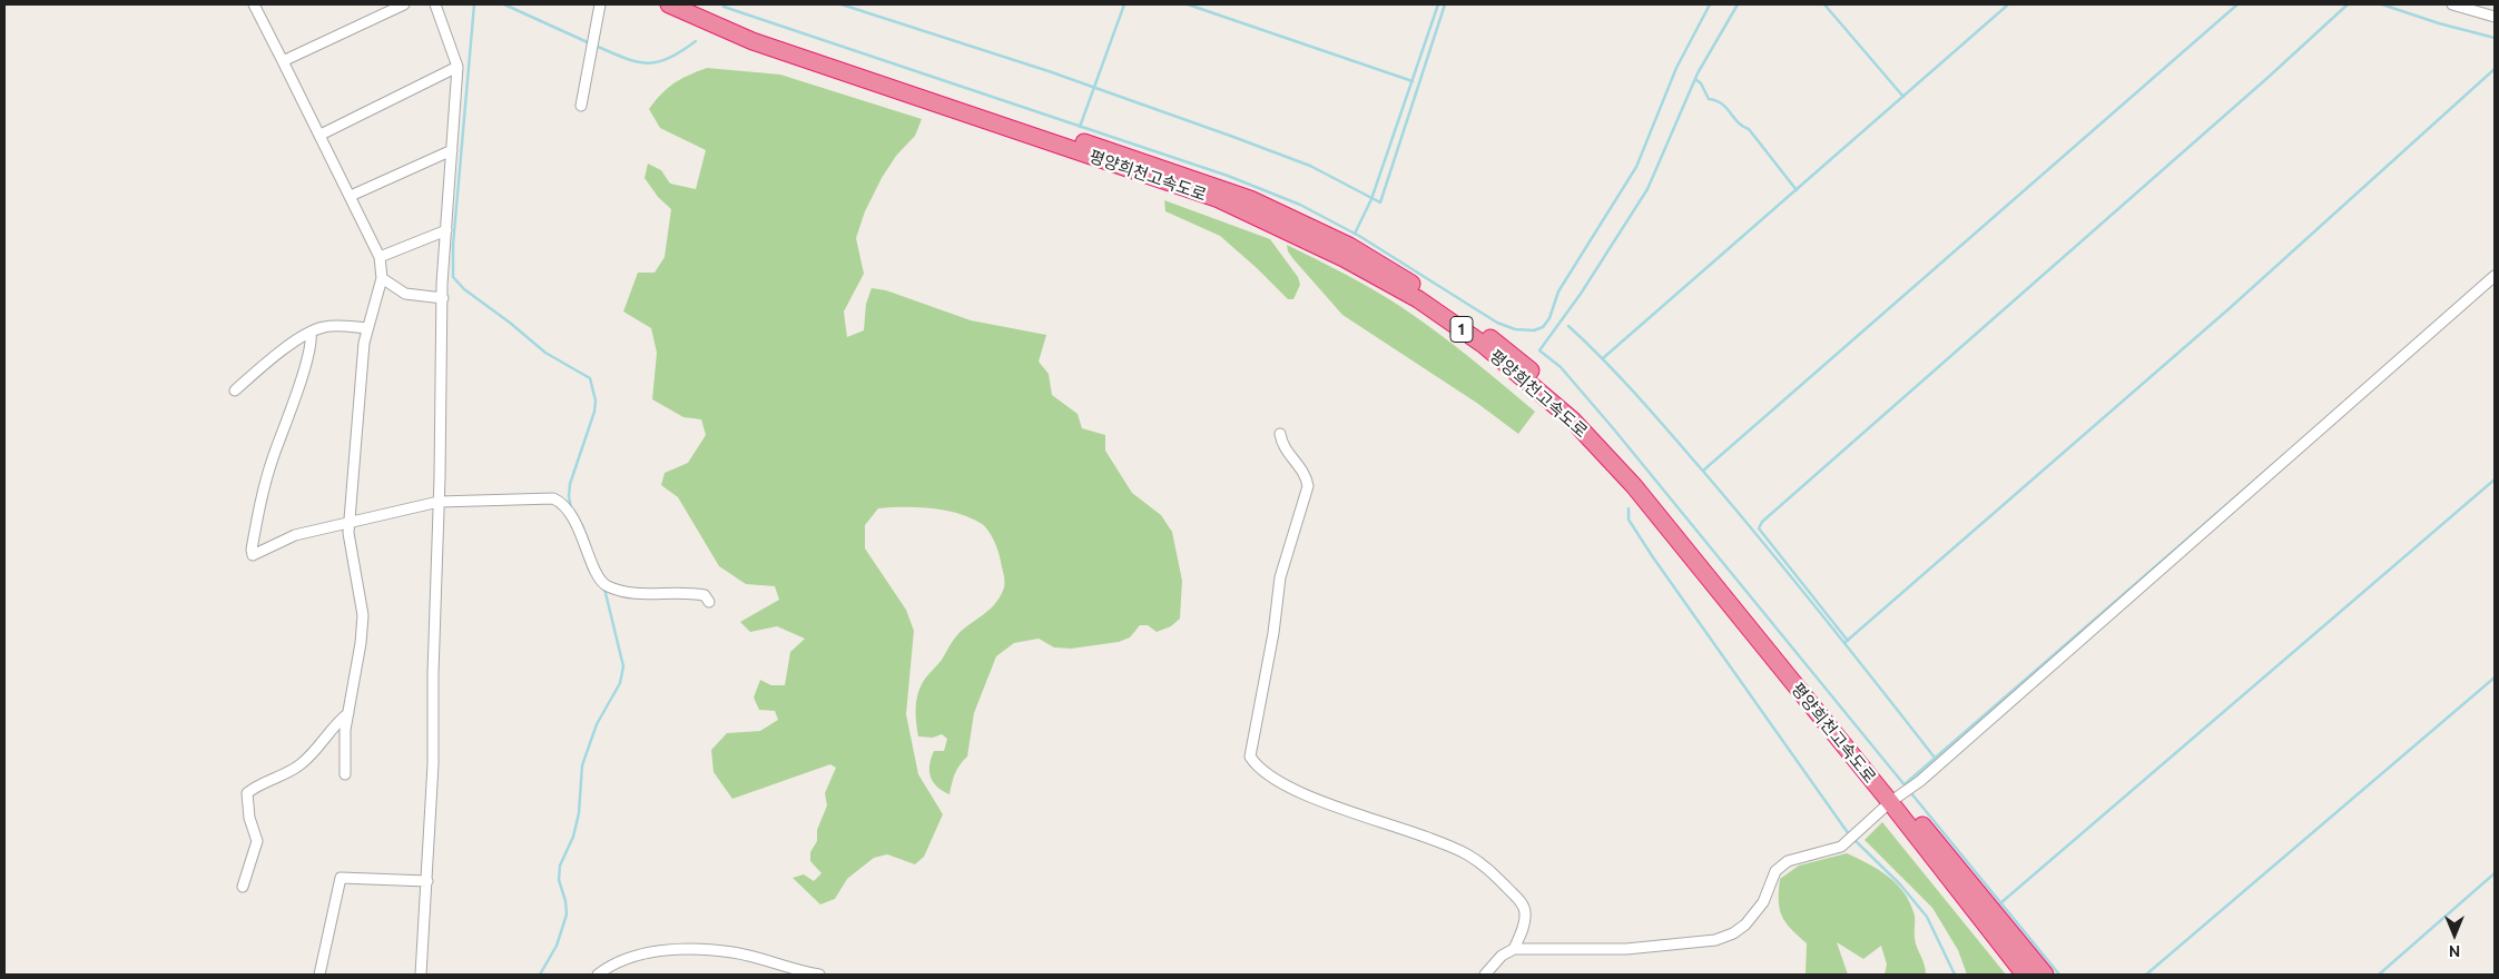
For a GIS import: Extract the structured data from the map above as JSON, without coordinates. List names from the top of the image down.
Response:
{
  "streets": {
    "highway": ["평양희천고속도로", "1"]
  },
  "north": "bottom"
}
